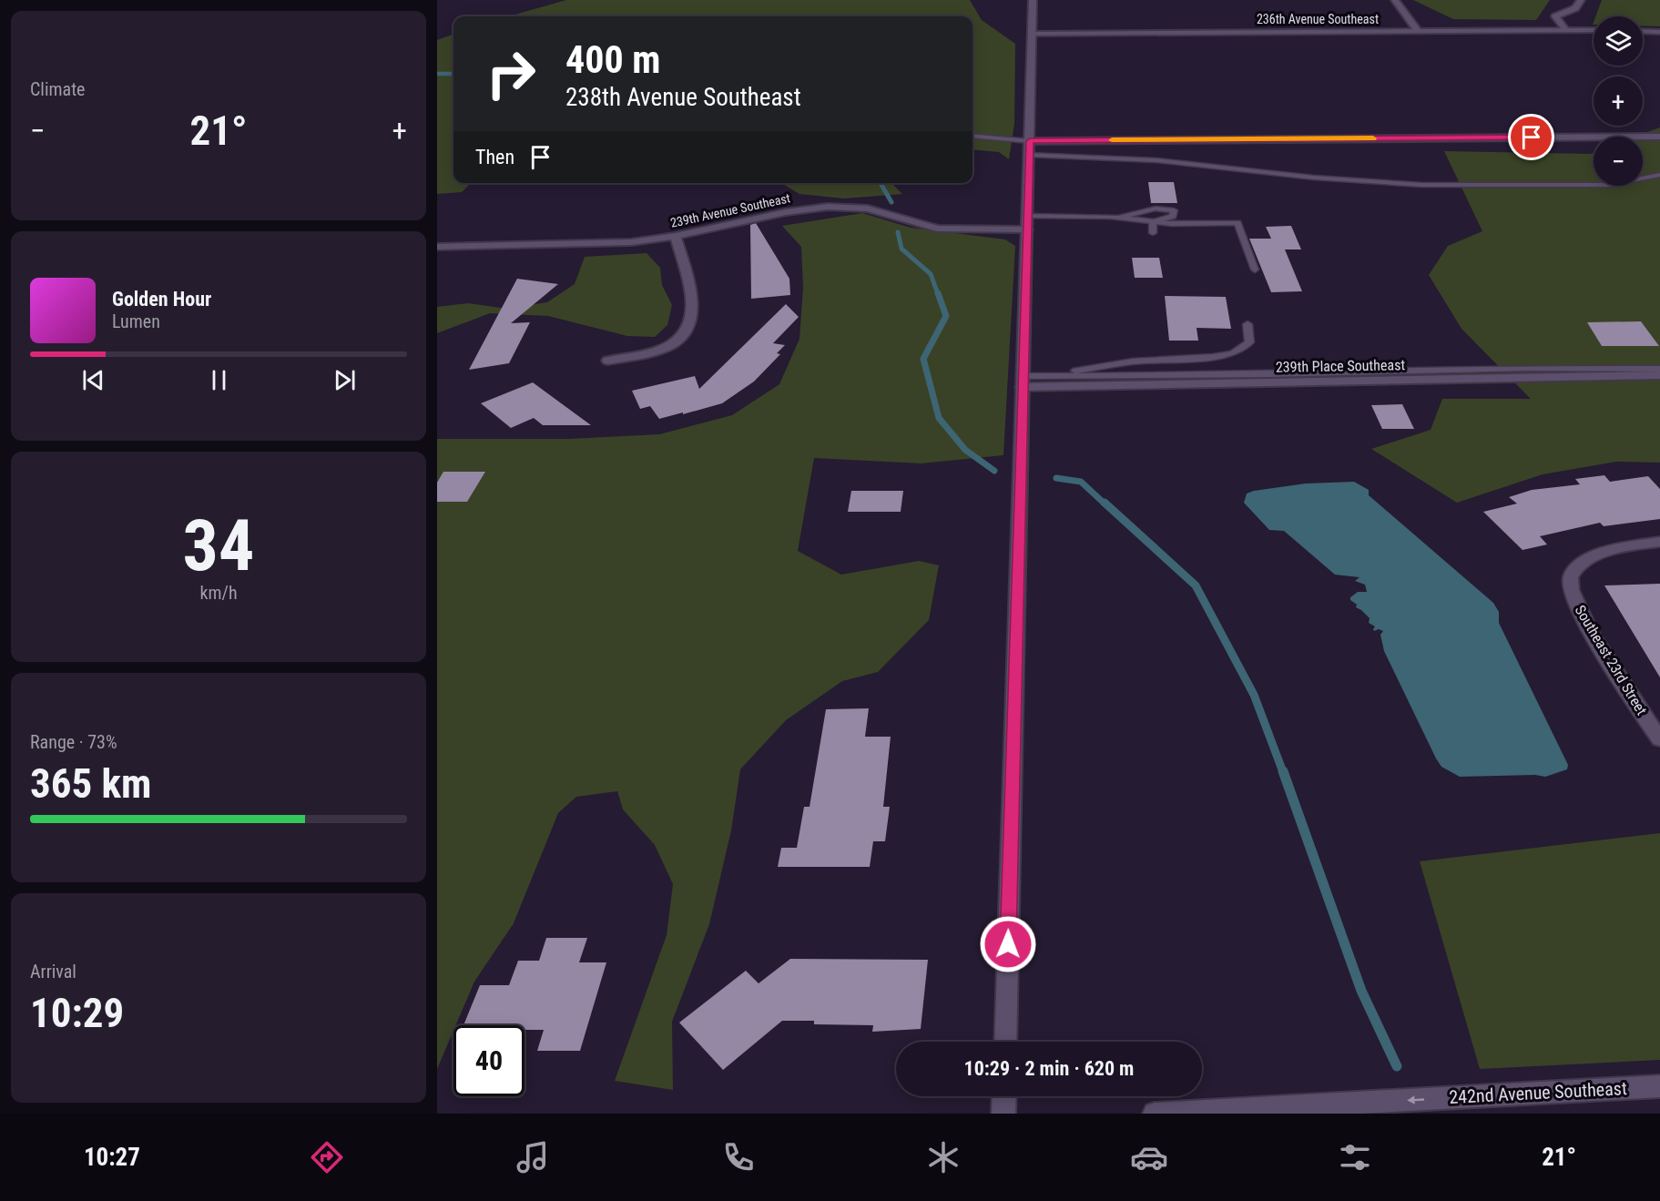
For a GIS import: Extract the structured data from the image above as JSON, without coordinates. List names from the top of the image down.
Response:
{
  "streets": {
    "street": [
      "236th Avenue Southeast",
      "239th Avenue Southeast",
      "239th Place Southeast",
      "Southeast 23rd Street",
      "242nd Avenue Southeast"
    ]
  },
  "one_way": ["242nd Avenue Southeast"],
  "page": {
    "tile": [
      "Climate",
      ["34", "km/h"],
      ["Range · 73%", "365 km"],
      ["Arrival", "10:29"]
    ],
    "map_buttons": ["+", "−"],
    "turn": ["400 m", "238th Avenue Southeast"],
    "heat": ["−", "21°", "+"],
    "then": "Then",
    "song": ["Golden Hour", "Lumen"],
    "limit": "40",
    "trip": "10:29 · 2 min · 620 m",
    "tabs": ["10:27", "21°"]
  }
}
